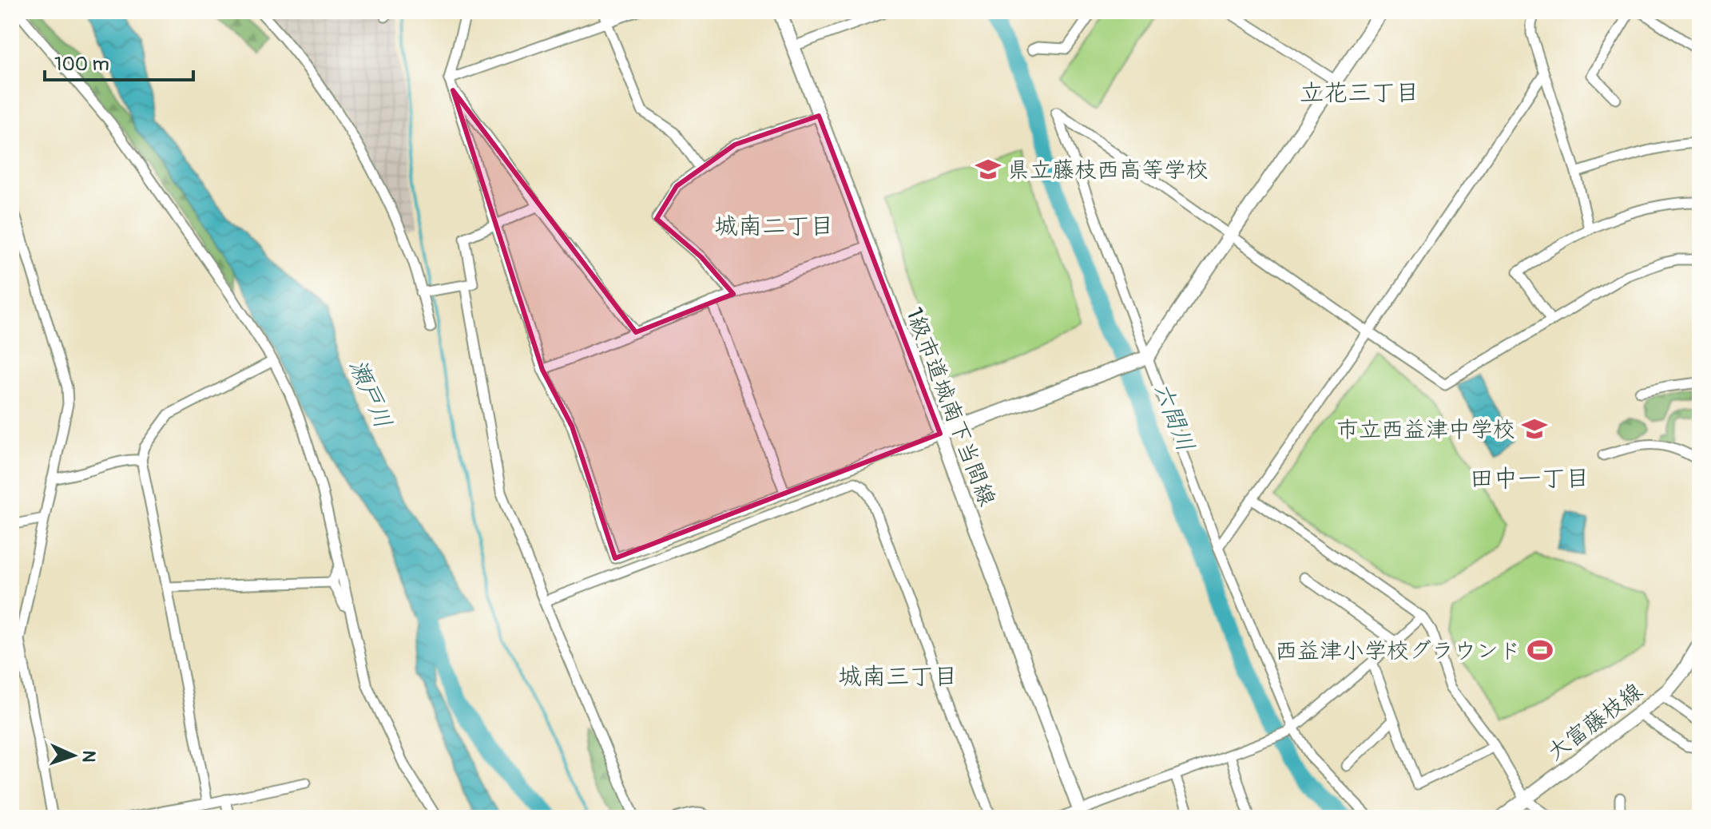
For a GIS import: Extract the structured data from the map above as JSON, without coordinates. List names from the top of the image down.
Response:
{
  "streets": {
    "street": ["1級市道城南下当間線", "大富藤枝線"]
  },
  "districts": [
    "立花三丁目",
    "城南二丁目",
    "田中一丁目",
    "城南三丁目"
  ],
  "water": ["瀬戸川", "六間川"],
  "places": {
    "school or university": ["県立藤枝西高等学校", "市立西益津中学校"],
    "sports": ["西益津小学校グラウンド"]
  },
  "scale_bar": "100 m",
  "north": "right"
}
